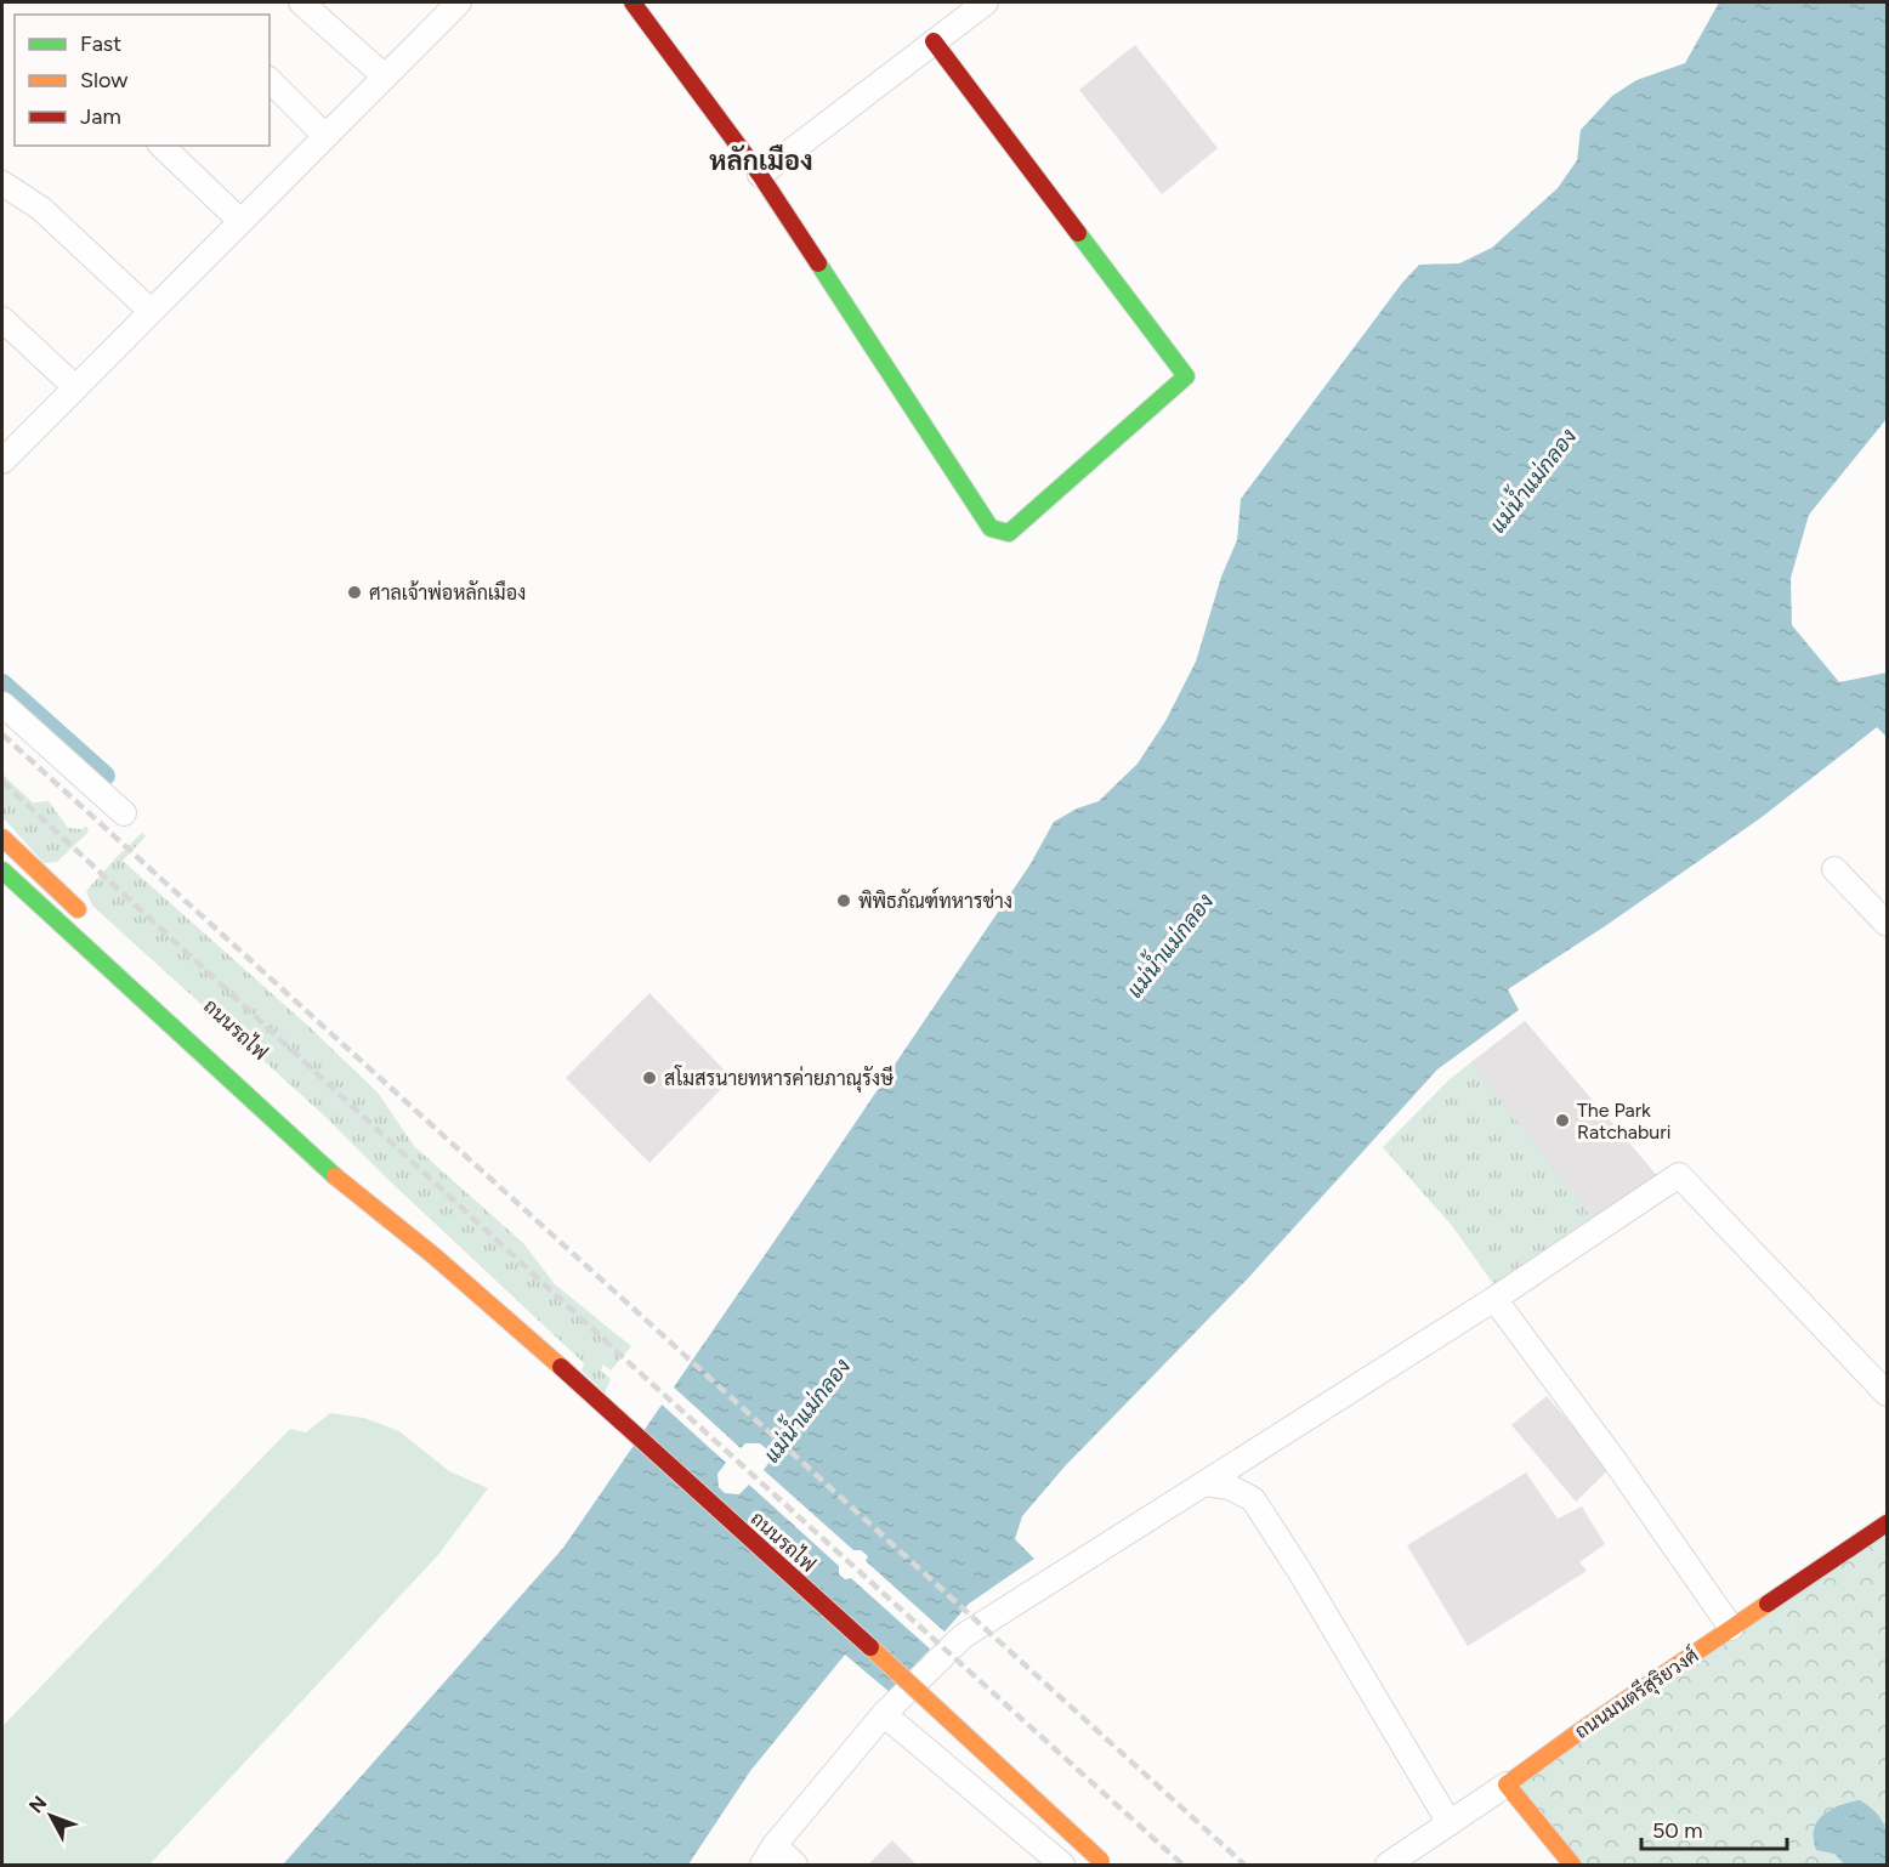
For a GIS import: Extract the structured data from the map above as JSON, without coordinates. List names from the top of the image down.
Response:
{
  "streets": {
    "main road": ["ถนนรถไฟ", "ถนนมนตรีสุริยวงศ์"]
  },
  "districts": ["หลักเมือง"],
  "water": ["แม่น้ำแม่กลอง"],
  "places": [
    "ศาลเจ้าพ่อหลักเมือง",
    "พิพิธภัณฑ์ทหารช่าง",
    "สโมสรนายทหารค่ายภาณุรังษี",
    "The Park Ratchaburi"
  ],
  "legend": ["Fast", "Slow", "Jam"],
  "scale_bar": "50 m",
  "north": "top left"
}
